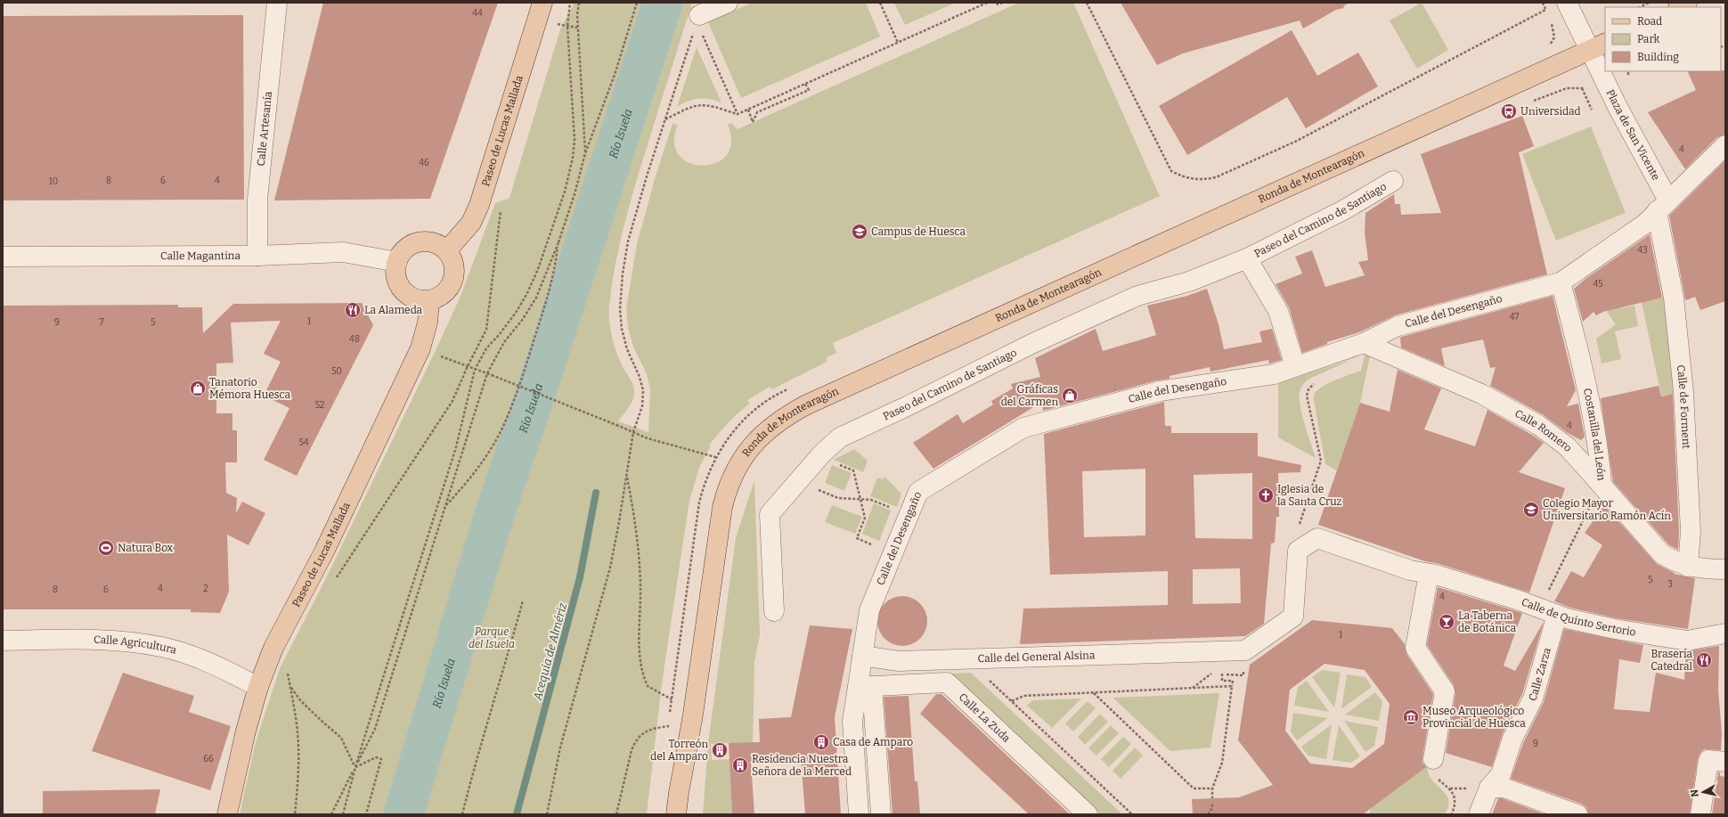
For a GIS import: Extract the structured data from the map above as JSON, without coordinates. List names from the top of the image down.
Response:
{
  "streets": {
    "main road": ["Paseo de Lucas Mallada", "Ronda de Montearagón"],
    "street": [
      "Calle Artesanía",
      "Plaza de San Vicente",
      "Paseo del Camino de Santiago",
      "Calle Magantina",
      "Calle del Desengaño",
      "Calle de Forment",
      "Calle Romero",
      "Costanilla del León",
      "Calle de Quinto Sertorio",
      "Calle Agricultura",
      "Calle del General Alsina",
      "Calle Zarza",
      "Calle La Zuda"
    ]
  },
  "crossings": [
    ["Calle Artesanía", "Calle Magantina"],
    ["Paseo de Lucas Mallada", "Calle Magantina"],
    ["Paseo de Lucas Mallada", "Calle Agricultura"],
    ["Plaza de San Vicente", "Ronda de Montearagón"],
    ["Plaza de San Vicente", "Calle del Desengaño"],
    ["Plaza de San Vicente", "Calle de Forment"],
    ["Paseo del Camino de Santiago", "Calle del Desengaño"],
    ["Calle del Desengaño", "Calle de Forment"],
    ["Calle del Desengaño", "Calle Romero"],
    ["Calle del Desengaño", "Costanilla del León"],
    ["Calle del Desengaño", "Calle del General Alsina"],
    ["Calle del Desengaño", "Calle La Zuda"],
    ["Calle de Forment", "Calle Romero"],
    ["Calle Romero", "Costanilla del León"],
    ["Calle de Quinto Sertorio", "Calle del General Alsina"],
    ["Calle de Quinto Sertorio", "Calle Zarza"]
  ],
  "water": ["Río Isuela", "Acequia de Almériz"],
  "parks": ["Parque del Isuela"],
  "places": {
    "bus stop": ["Universidad"],
    "school or university": ["Campus de Huesca", "Colegio Mayor Universitario Ramón Acín"],
    "restaurant": ["La Alameda", "Brasería Catedral"],
    "shop": ["Tanatorio Mémora Huesca", "Gráficas del Carmen"],
    "church": ["Iglesia de la Santa Cruz"],
    "sports": ["Natura Box"],
    "bar": ["La Taberna de Botánica"],
    "museum": ["Museo Arqueológico Provincial de Huesca"],
    "building": ["Casa de Amparo", "Torreón del Amparo", "Residencia Nuestra Señora de la Merced"]
  },
  "house_numbers": [
    "44",
    "4",
    "46",
    "8",
    "6",
    "4",
    "10",
    "43",
    "45",
    "47",
    "1",
    "9",
    "7",
    "5",
    "48",
    "50",
    "52",
    "4",
    "54",
    "5",
    "3",
    "4",
    "2",
    "8",
    "6",
    "4",
    "1",
    "9",
    "66"
  ],
  "legend": ["Road", "Park", "Building"],
  "north": "left"
}
